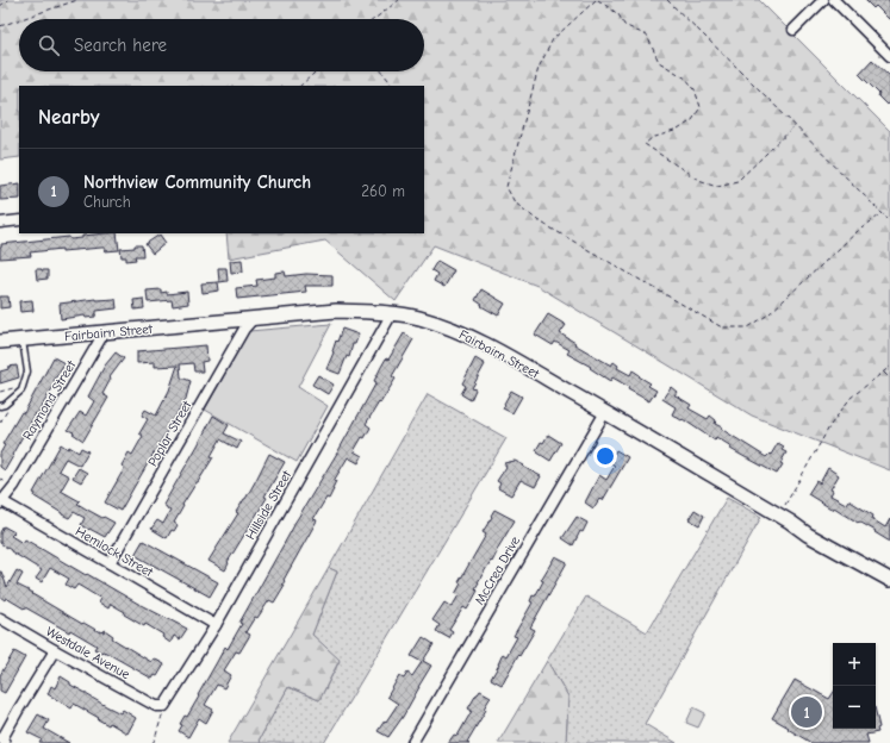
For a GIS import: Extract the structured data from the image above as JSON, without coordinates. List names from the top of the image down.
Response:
{
  "streets": {
    "main road": ["Fairbairn Street"],
    "street": [
      "Raymond Street",
      "Poplar Street",
      "Hillside Street",
      "Hemlock Street",
      "McCrea Drive",
      "Westdale Avenue"
    ]
  },
  "crossings": [
    ["Fairbairn Street", "Raymond Street"],
    ["Fairbairn Street", "Poplar Street"],
    ["Fairbairn Street", "Hillside Street"],
    ["Fairbairn Street", "McCrea Drive"],
    ["Raymond Street", "Hemlock Street"],
    ["Poplar Street", "Hemlock Street"],
    ["Hillside Street", "Hemlock Street"],
    ["Hillside Street", "Westdale Avenue"]
  ],
  "page": {
    "search": "Search here",
    "heading": "Nearby",
    "list": [
      {
        "mark": "1",
        "name": "Northview Community Church",
        "note": "Church",
        "value": "260 m"
      }
    ],
    "map_buttons": ["+", "−"],
    "pins": "1"
  }
}
